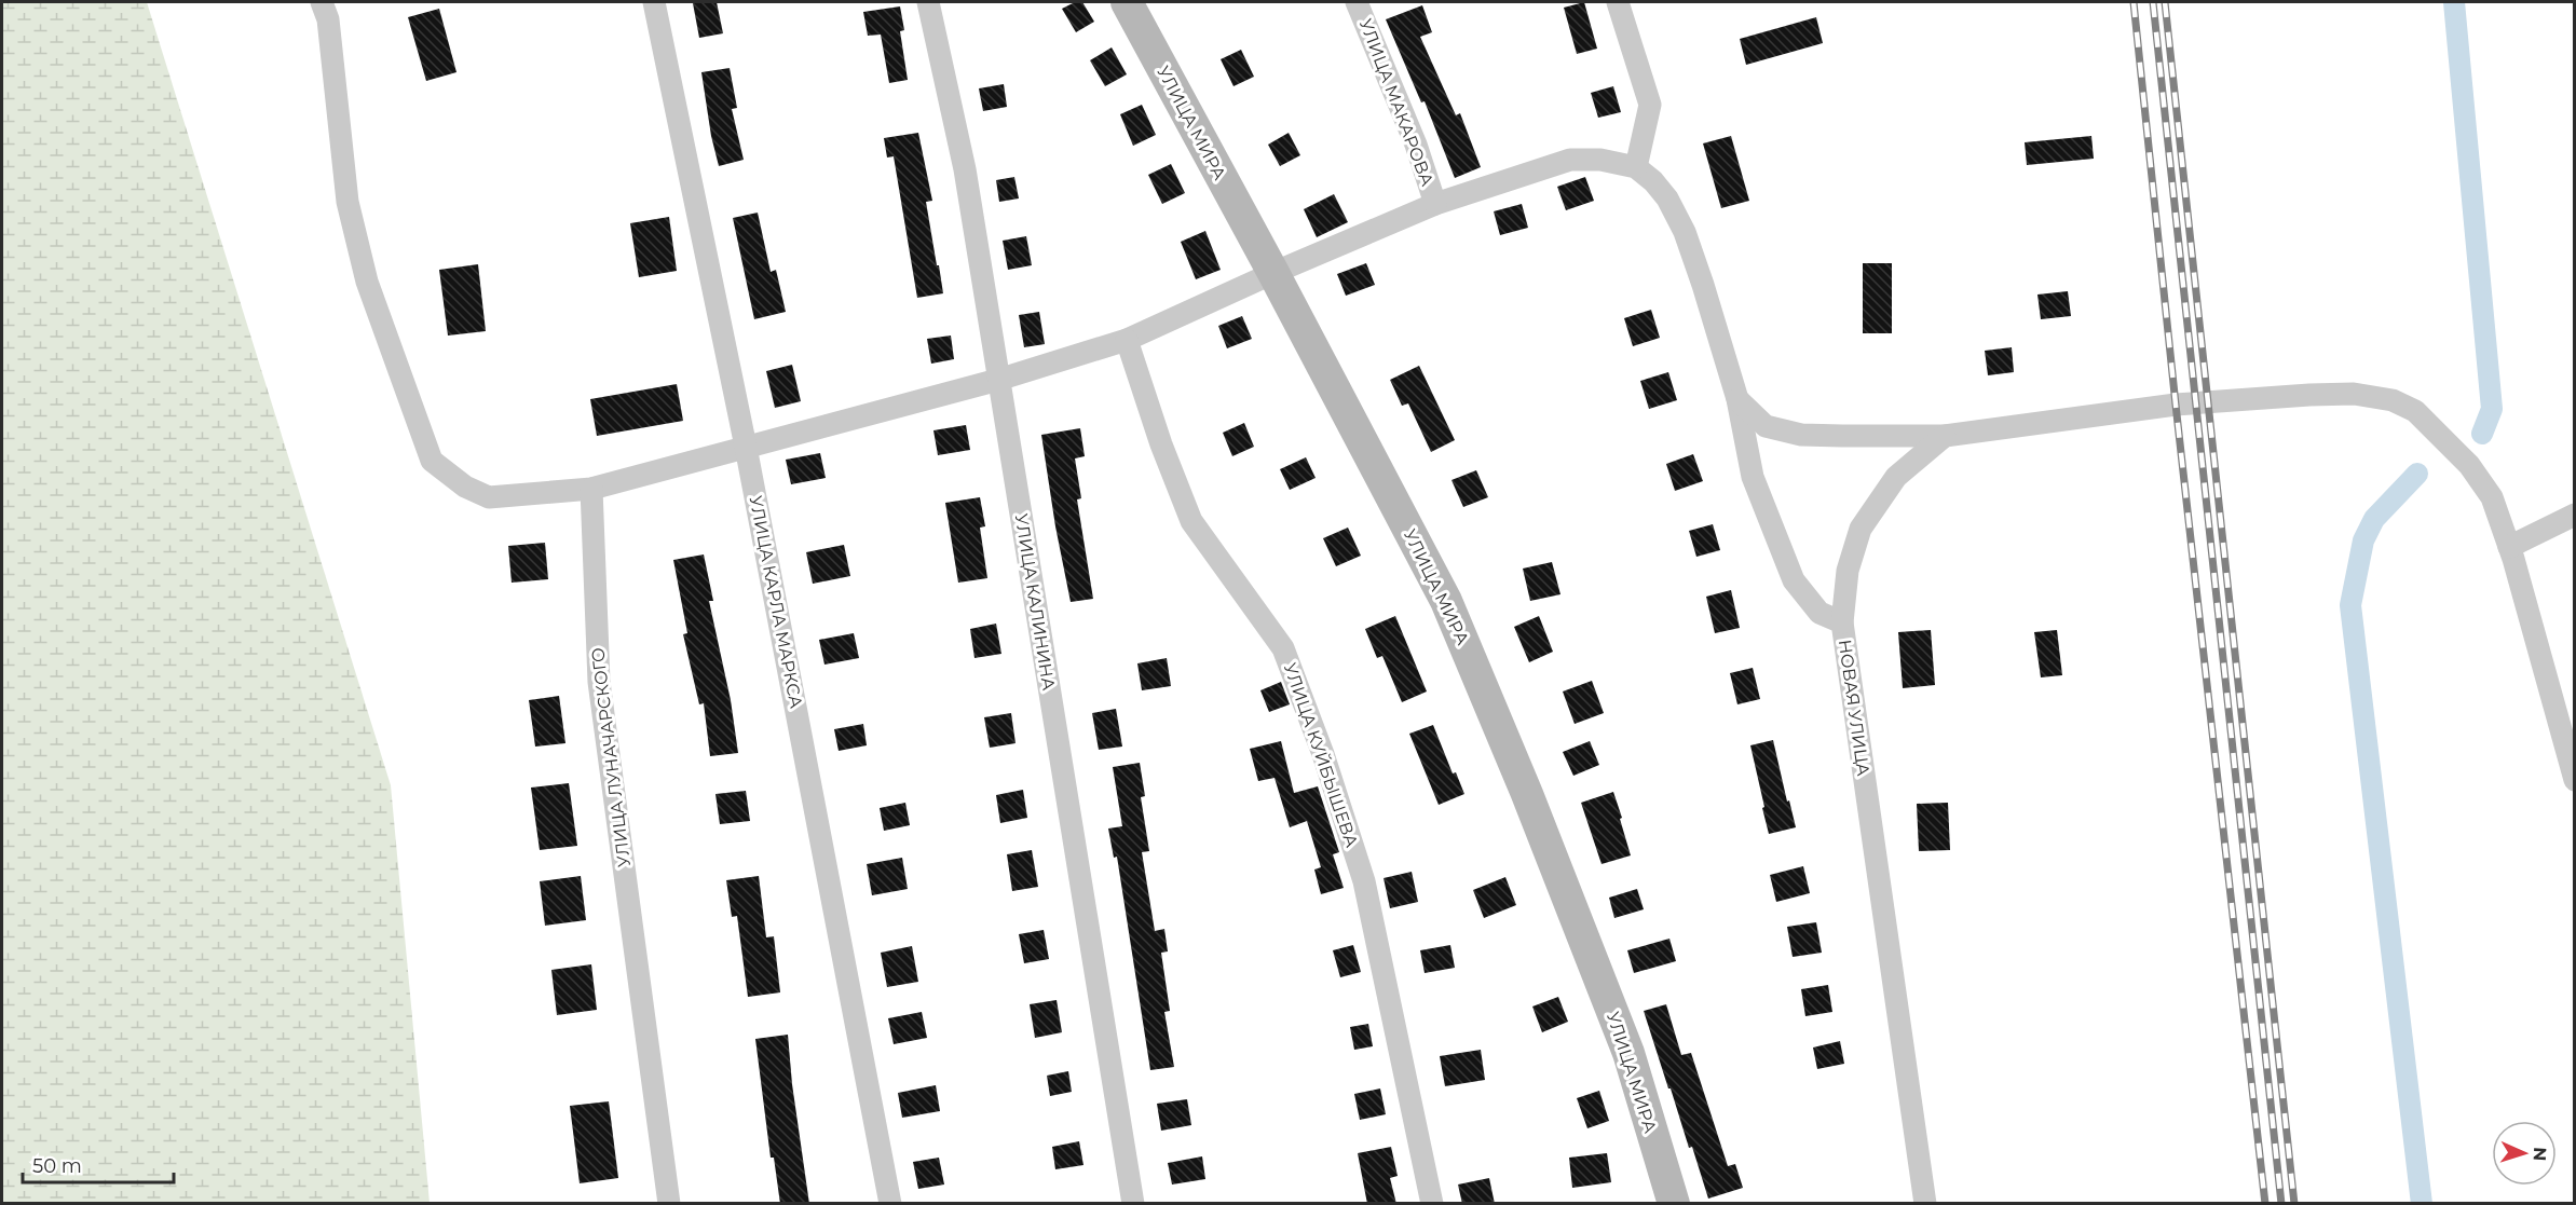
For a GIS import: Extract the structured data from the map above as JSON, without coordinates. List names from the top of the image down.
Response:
{
  "streets": {
    "street": [
      "УЛИЦА МАКАРОВА",
      "УЛИЦА МИРА",
      "УЛИЦА КАРЛА МАРКСА",
      "УЛИЦА КАЛИНИНА",
      "НОВАЯ УЛИЦА",
      "УЛИЦА КУЙБЫШЕВА",
      "УЛИЦА ЛУНАЧАРСКОГО"
    ]
  },
  "scale_bar": "50 m",
  "north": "right"
}
